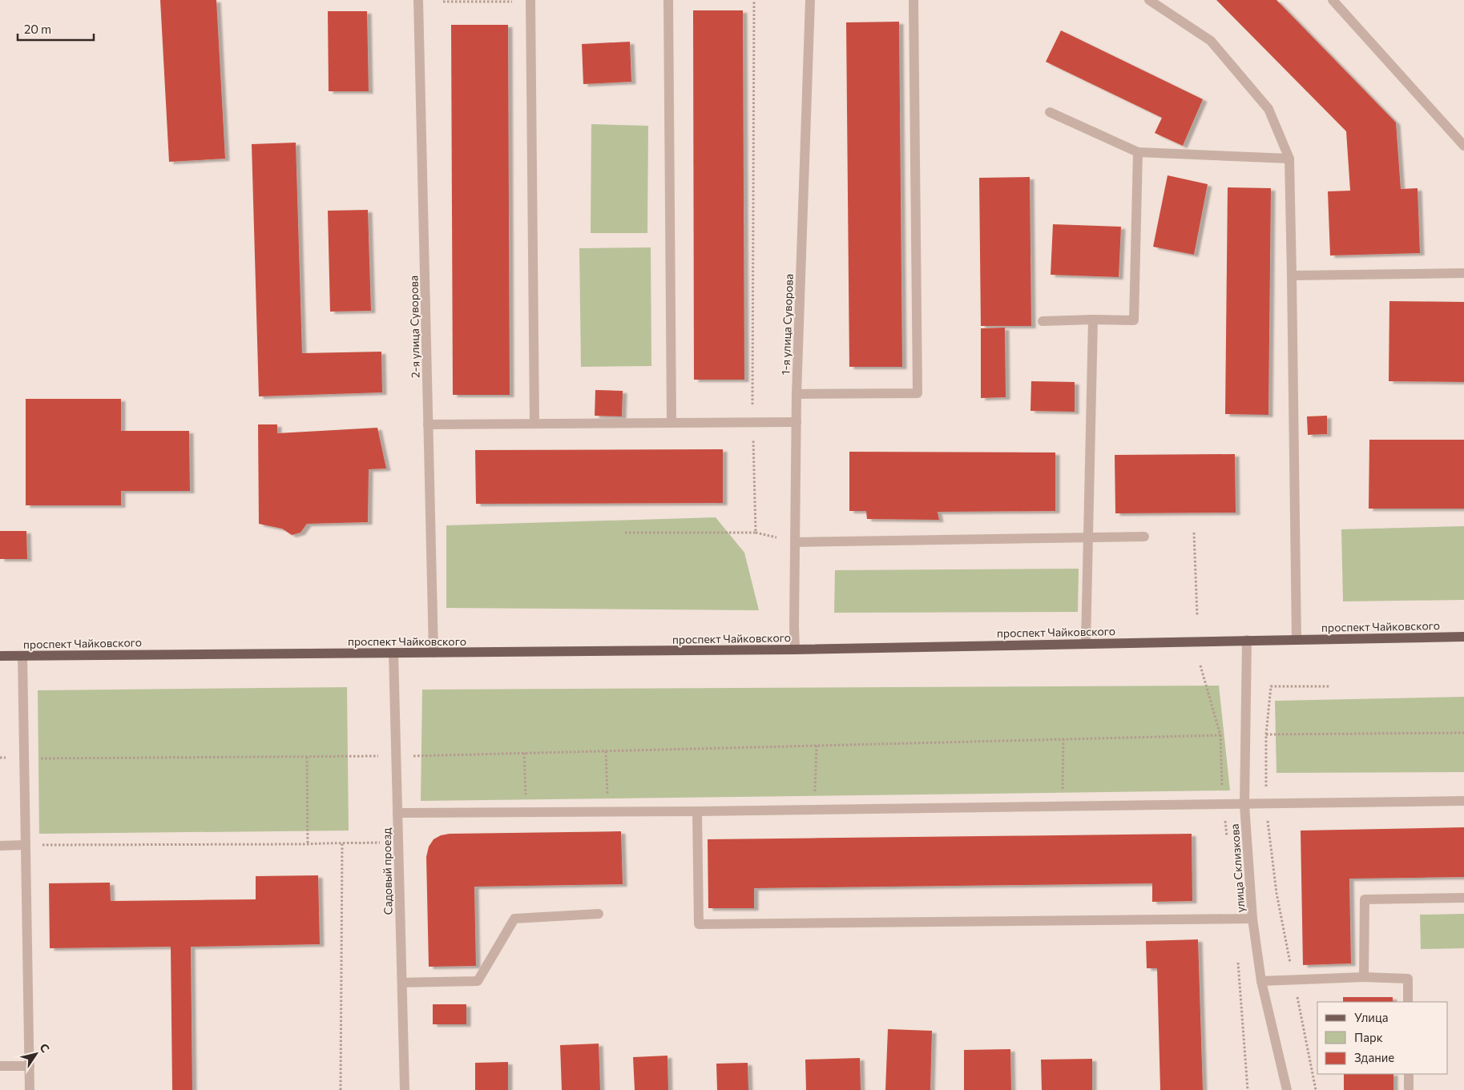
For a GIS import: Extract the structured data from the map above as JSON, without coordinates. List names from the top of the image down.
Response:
{
  "streets": {
    "main road": ["проспект Чайковского"],
    "street": [
      "1-я улица Суворова",
      "2-я улица Суворова",
      "улица Склизкова",
      "Садовый проезд"
    ]
  },
  "crossings": [
    ["1-я улица Суворова", "проспект Чайковского"],
    ["2-я улица Суворова", "проспект Чайковского"],
    ["проспект Чайковского", "улица Склизкова"],
    ["проспект Чайковского", "Садовый проезд"]
  ],
  "legend": ["Улица", "Парк", "Здание"],
  "scale_bar": "20 m",
  "north": "top right"
}
